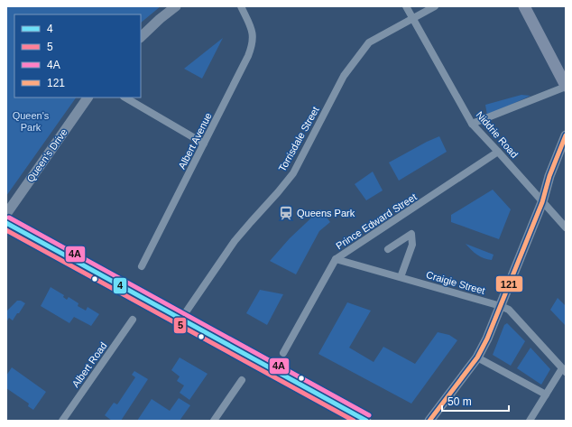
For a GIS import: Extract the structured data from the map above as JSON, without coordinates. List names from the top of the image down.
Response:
{
  "streets": {
    "street": [
      "Niddrie Road",
      "Torrisdale Street",
      "Albert Avenue",
      "Queen's Drive",
      "Prince Edward Street",
      "Craigie Street",
      "Albert Road"
    ]
  },
  "crossings": [
    ["Niddrie Road", "Torrisdale Street"],
    ["Niddrie Road", "Prince Edward Street"],
    ["Prince Edward Street", "Craigie Street"]
  ],
  "parks": ["Queen's Park"],
  "places": {
    "station": ["Queens Park"]
  },
  "lines": [
    "transit line 121",
    "transit line 4A",
    "transit line 4",
    "transit line 5"
  ],
  "legend": [
    "4",
    "5",
    "4A",
    "121"
  ],
  "scale_bar": "50 m"
}
